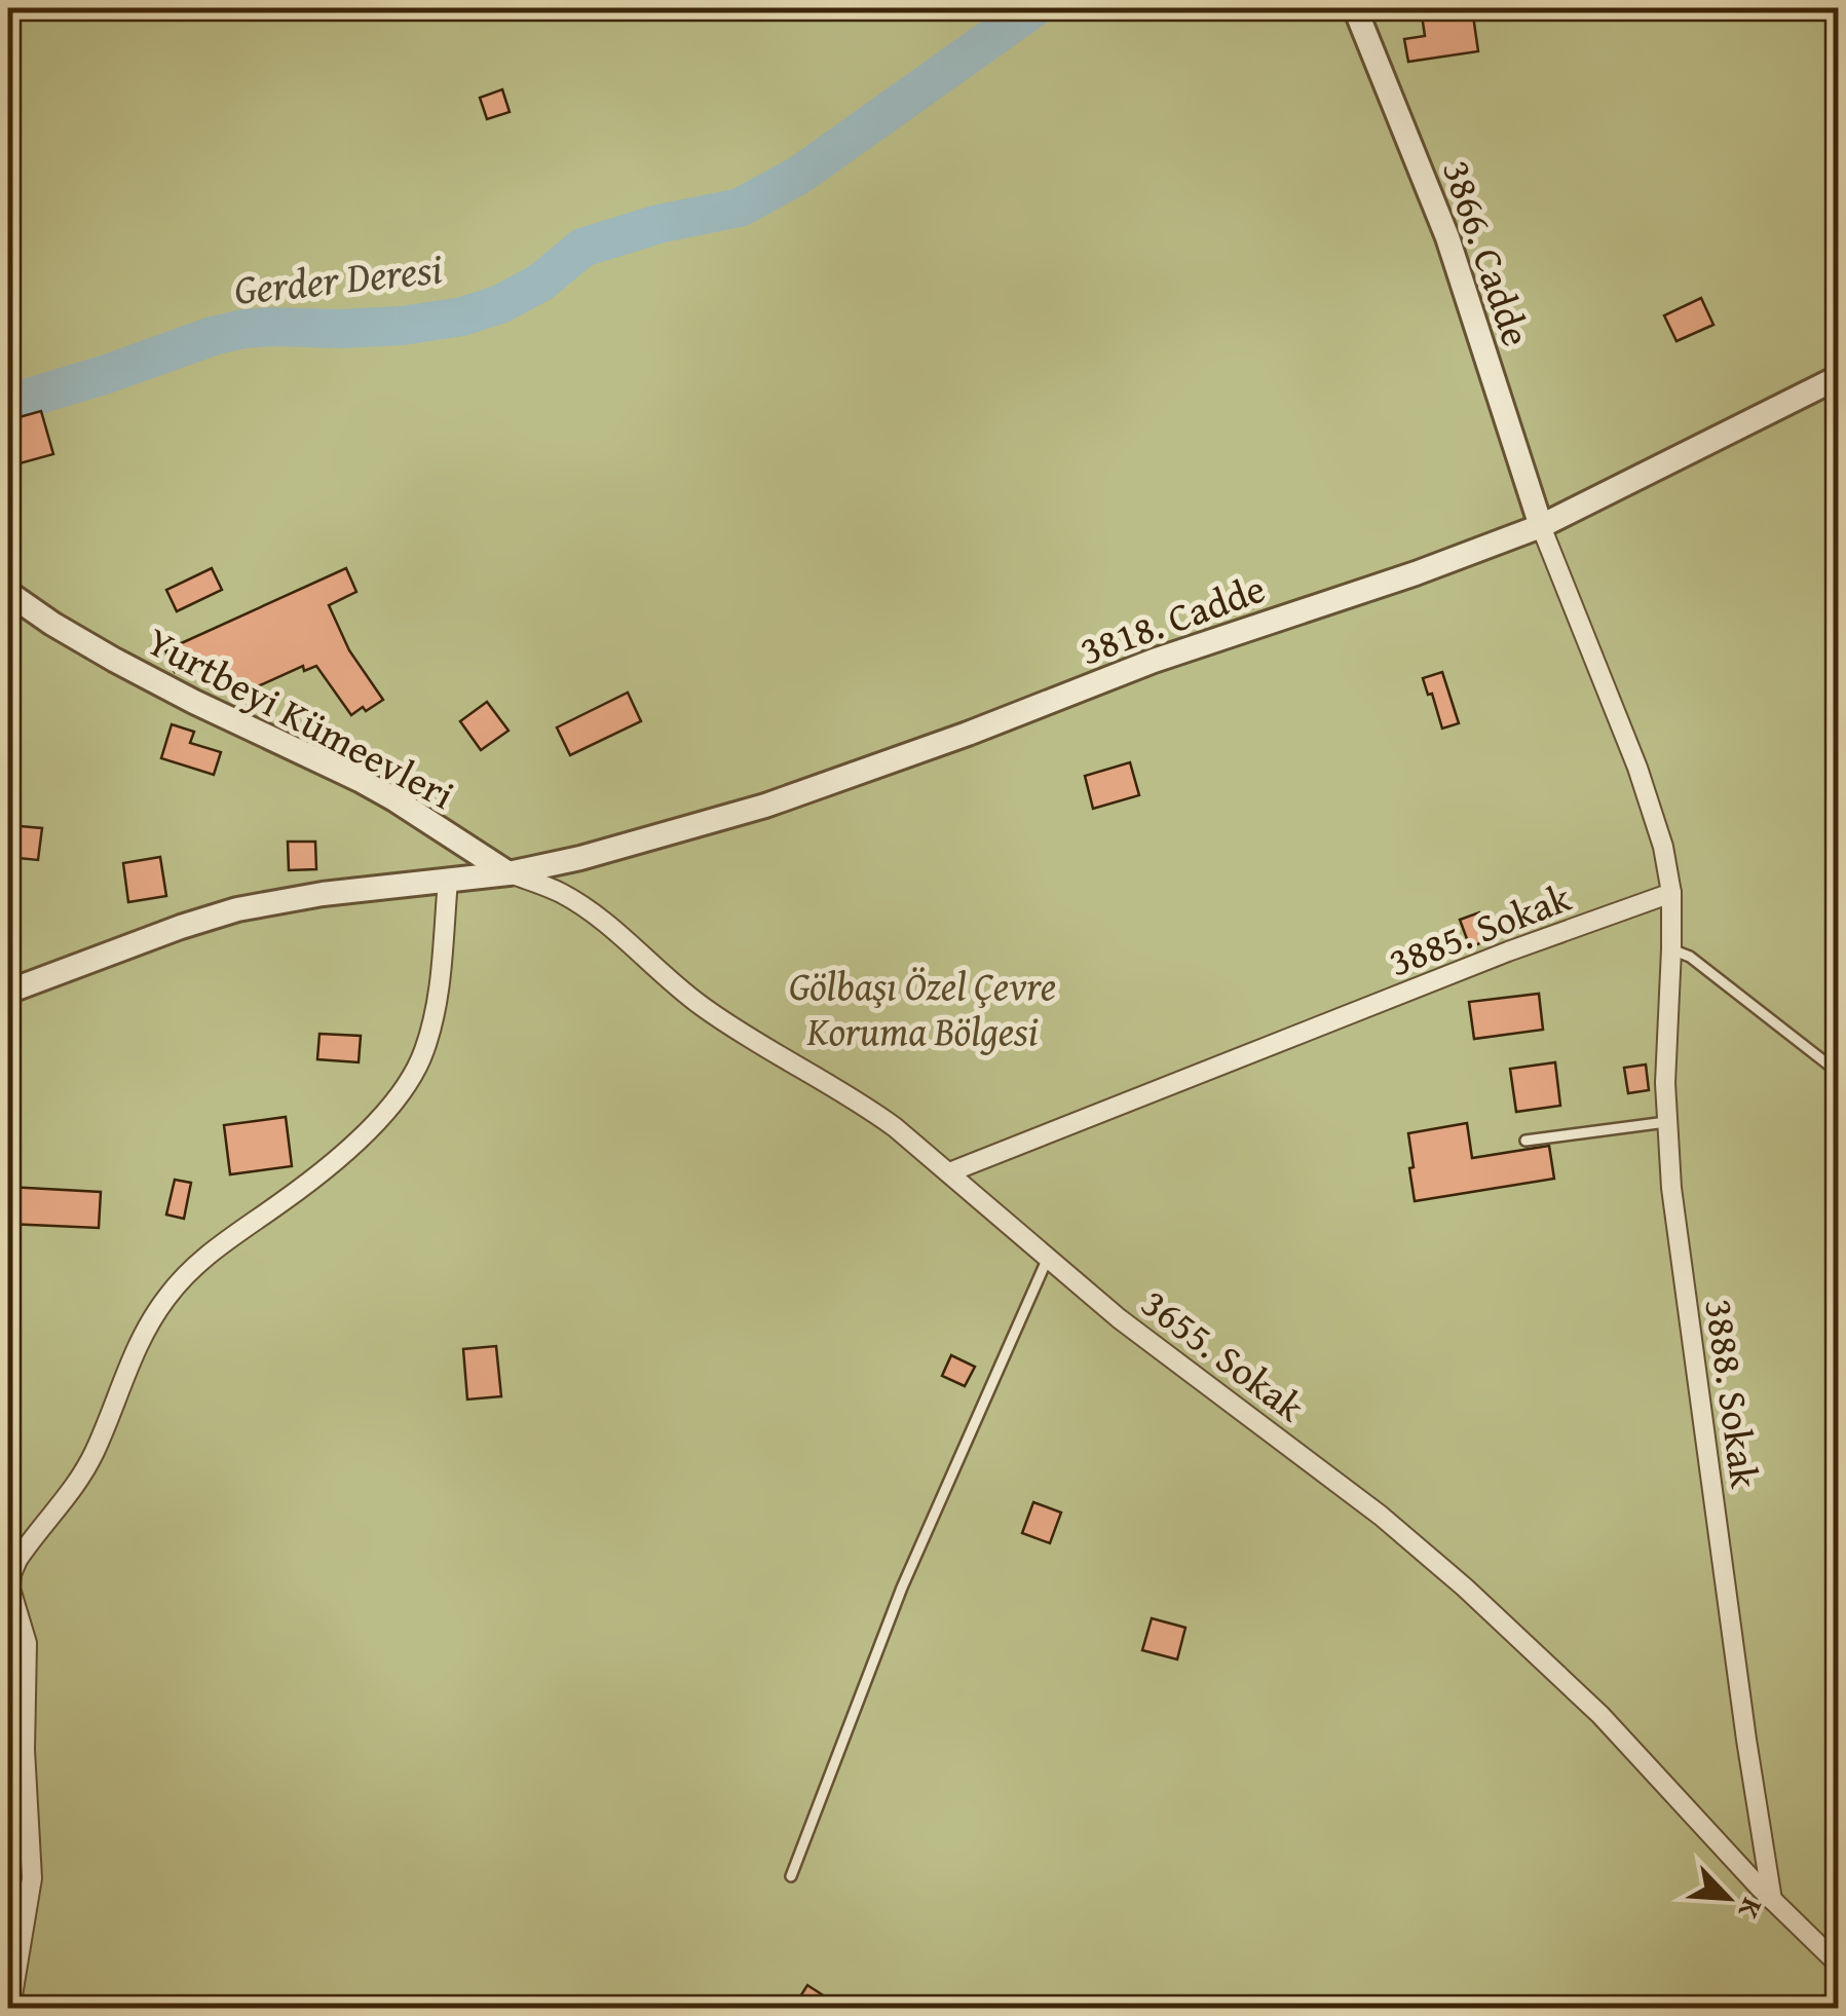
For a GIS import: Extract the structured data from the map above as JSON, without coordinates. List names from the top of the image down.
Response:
{
  "streets": {
    "street": [
      "3866. Cadde",
      "3818. Cadde",
      "Yurtbeyi Kümeevleri",
      "3885. Sokak",
      "3655. Sokak",
      "3888. Sokak"
    ]
  },
  "crossings": [
    ["3866. Cadde", "3818. Cadde"],
    ["3818. Cadde", "Yurtbeyi Kümeevleri"],
    ["3818. Cadde", "3655. Sokak"],
    ["Yurtbeyi Kümeevleri", "3655. Sokak"],
    ["3885. Sokak", "3655. Sokak"],
    ["3885. Sokak", "3888. Sokak"],
    ["3655. Sokak", "3888. Sokak"]
  ],
  "water": ["Gerder Deresi"],
  "parks": ["Gölbaşı Özel Çevre Koruma Bölgesi"],
  "north": "bottom right"
}
